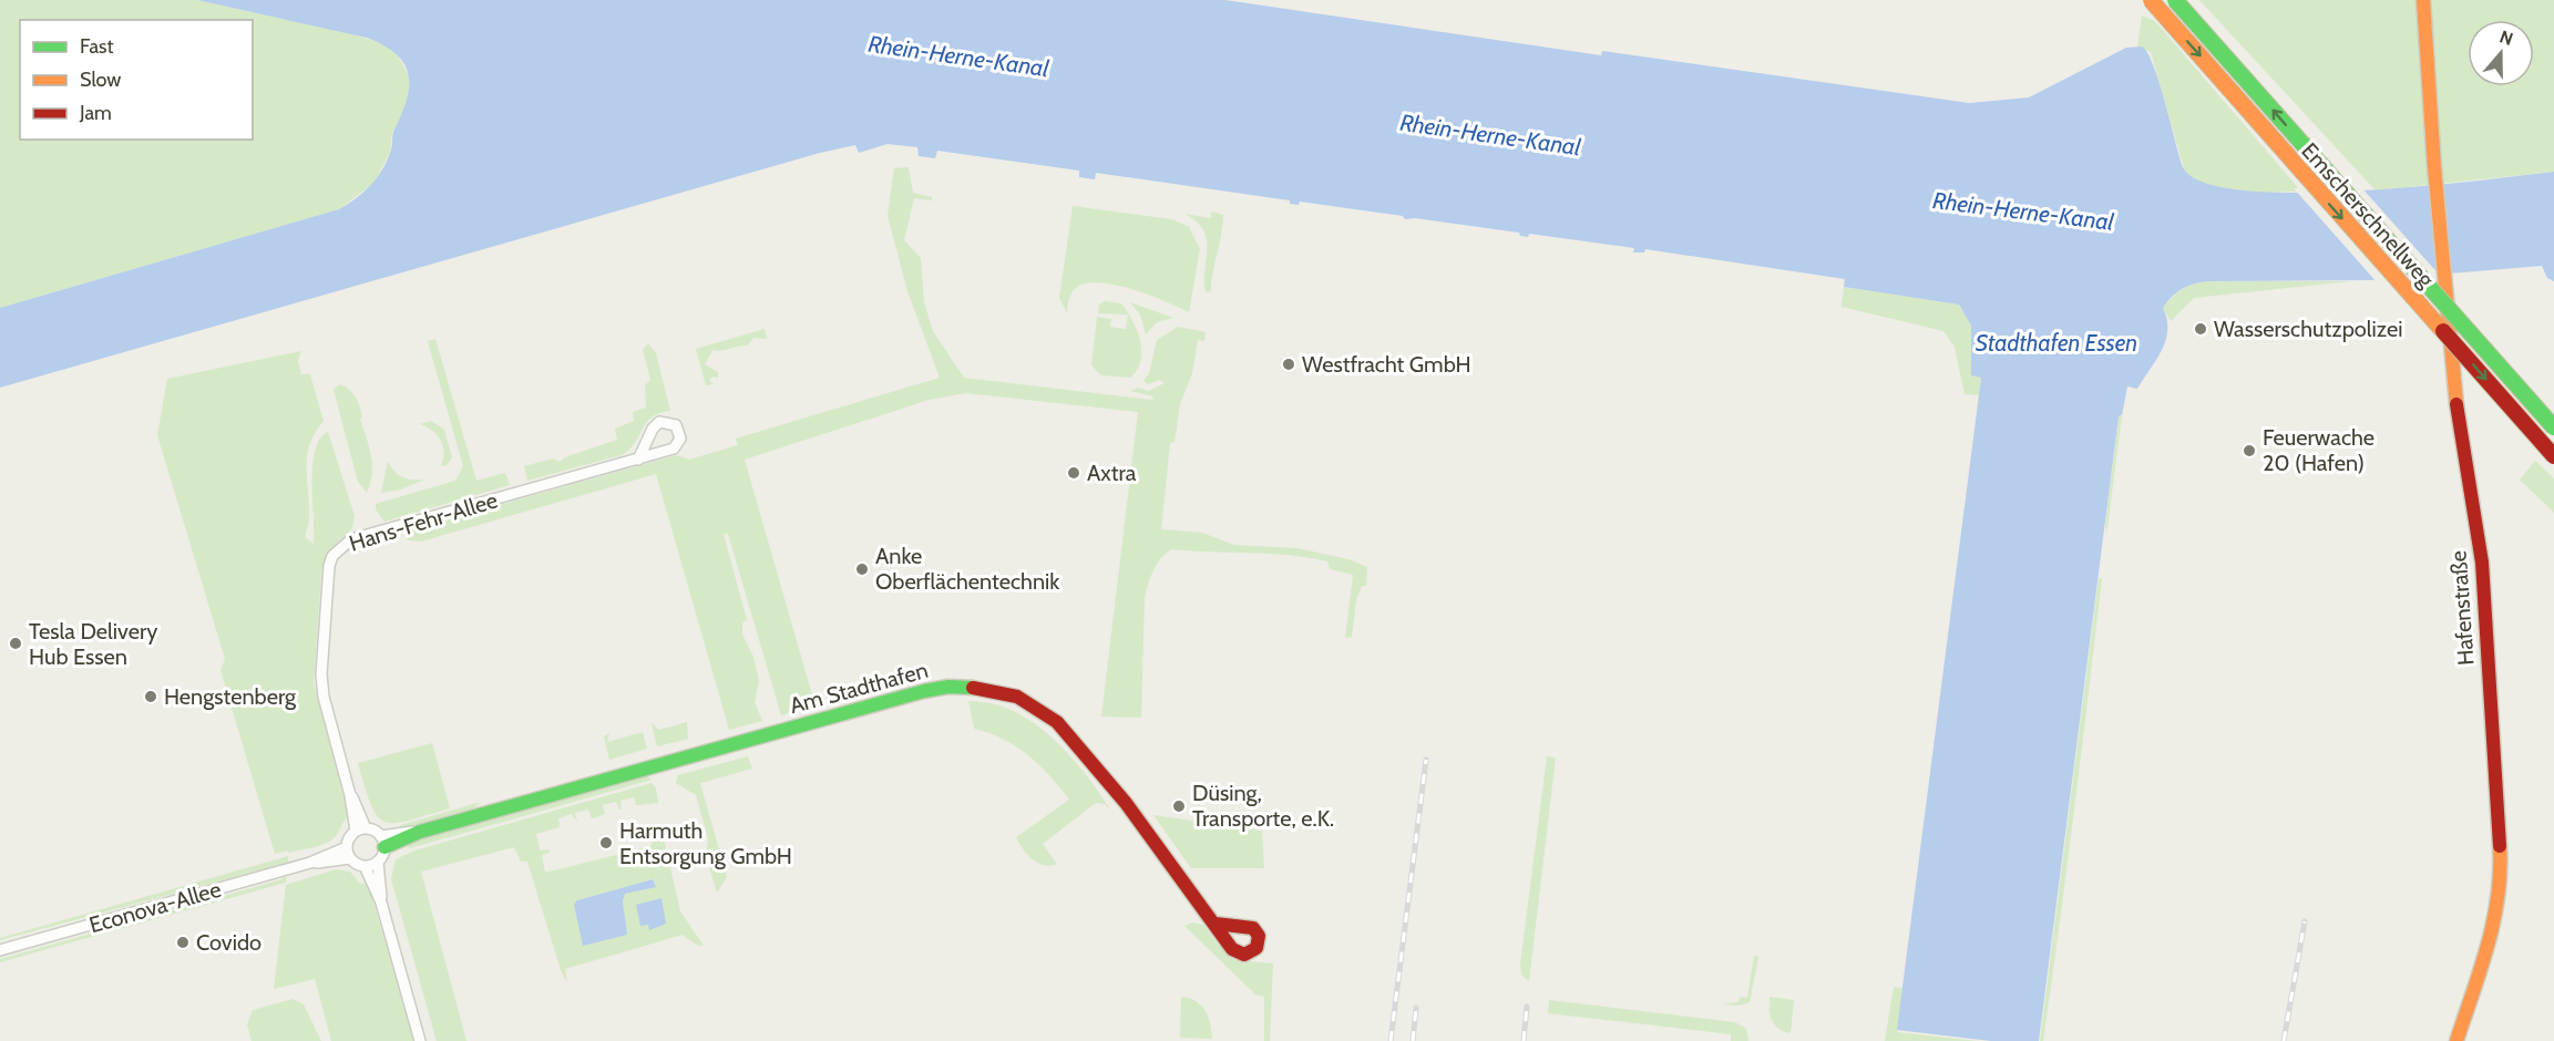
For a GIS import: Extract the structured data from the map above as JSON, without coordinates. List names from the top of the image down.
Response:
{
  "streets": {
    "main road": ["Emscherschnellweg", "Hafenstraße", "Am Stadthafen"],
    "street": ["Hans-Fehr-Allee", "Econova-Allee"]
  },
  "crossings": [
    ["Hans-Fehr-Allee", "Am Stadthafen"],
    ["Hans-Fehr-Allee", "Econova-Allee"],
    ["Am Stadthafen", "Econova-Allee"]
  ],
  "water": ["Rhein-Herne-Kanal", "Stadthafen Essen"],
  "places": [
    "Wasserschutzpolizei",
    "Westfracht GmbH",
    "Feuerwache 20 (Hafen)",
    "Axtra",
    "Anke Oberflächentechnik",
    "Tesla Delivery Hub Essen",
    "Hengstenberg",
    "Düsing, Transporte, e.K.",
    "Harmuth Entsorgung GmbH",
    "Covido"
  ],
  "legend": ["Fast", "Slow", "Jam"],
  "north": "top"
}
